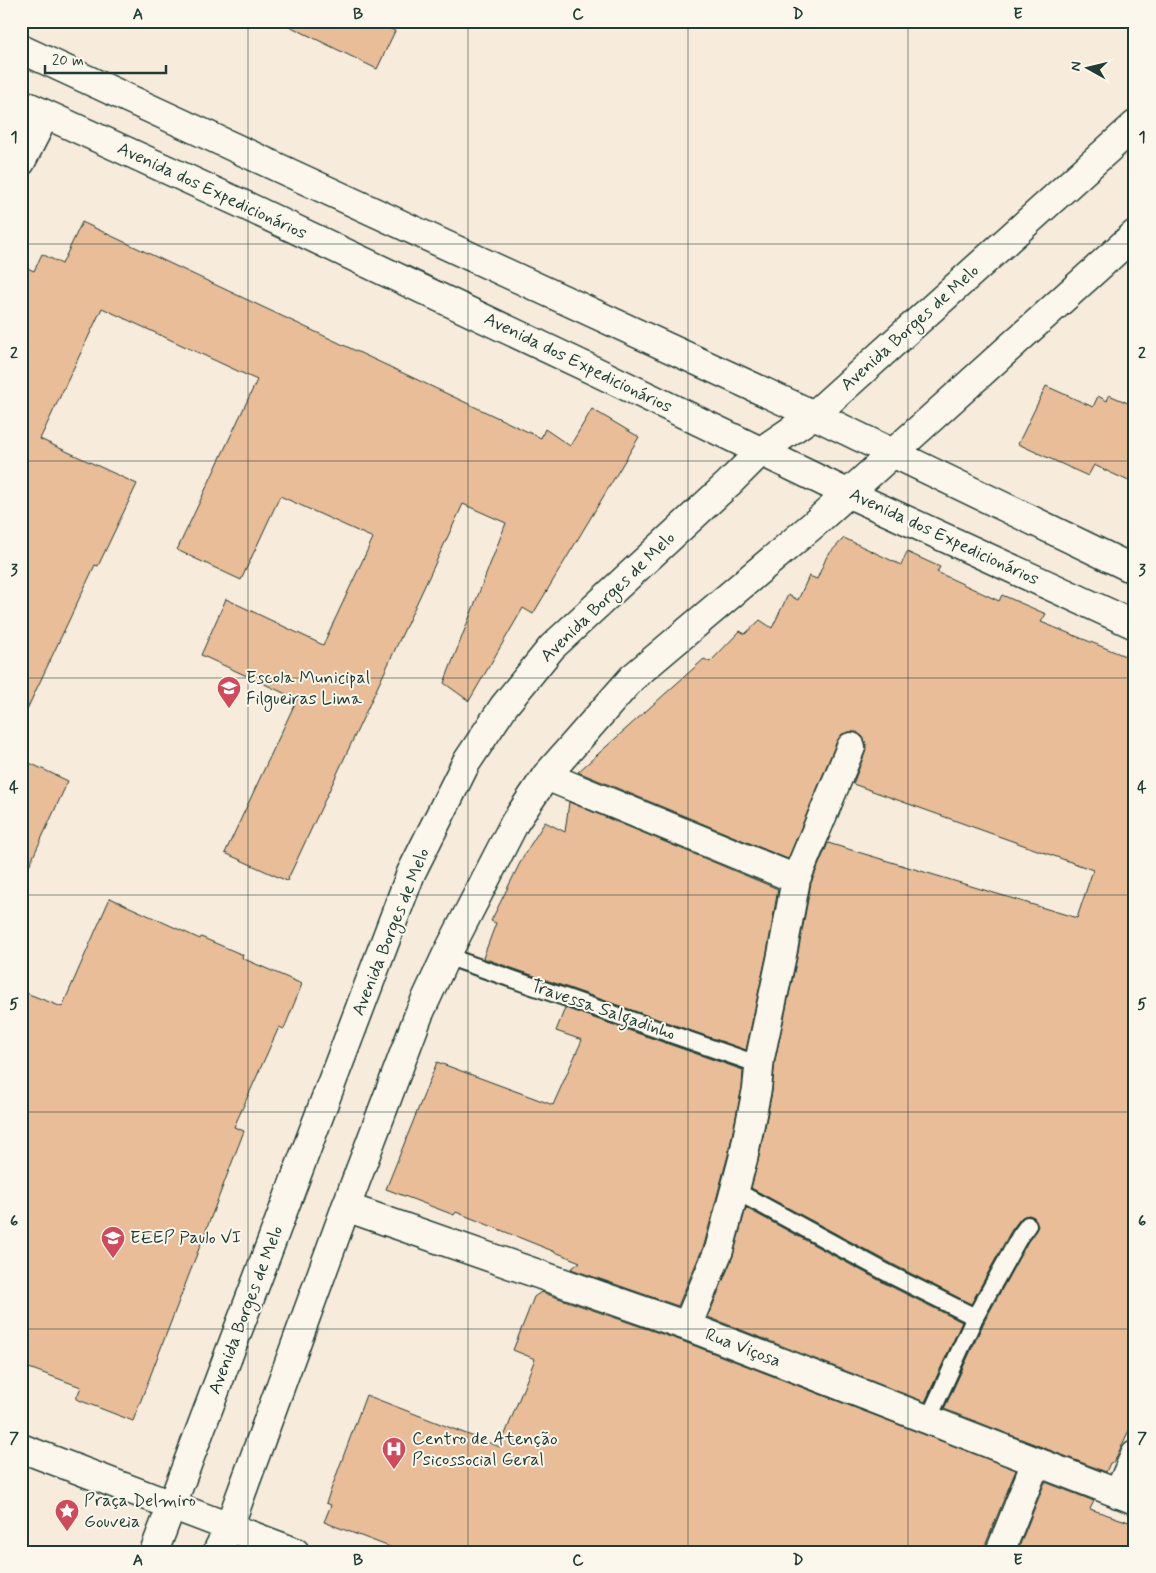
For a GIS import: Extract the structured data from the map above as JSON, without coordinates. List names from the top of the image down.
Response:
{
  "streets": {
    "main road": ["Avenida dos Expedicionários", "Avenida Borges de Melo", "Rua Viçosa"],
    "lane": ["Travessa Salgadinho"]
  },
  "crossings": [
    ["Avenida dos Expedicionários", "Avenida Borges de Melo"]
  ],
  "places": {
    "school or university": ["Escola Municipal Filgueiras Lima", "EEEP Paulo VI"],
    "hospital": ["Centro de Atenção Psicossocial Geral"],
    "place": ["Praça Delmiro Gouveia"]
  },
  "scale_bar": "20 m",
  "north": "left",
  "grid": {
    "columns": [
      "A",
      "B",
      "C",
      "D",
      "E"
    ],
    "rows": [
      "1",
      "2",
      "3",
      "4",
      "5",
      "6",
      "7"
    ]
  }
}
